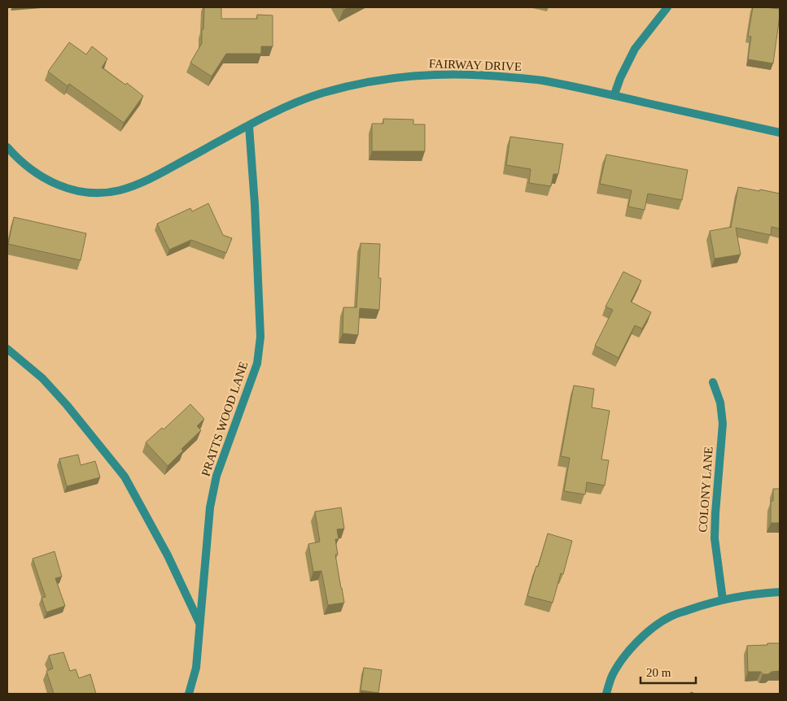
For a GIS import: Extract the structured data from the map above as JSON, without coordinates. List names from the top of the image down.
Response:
{
  "streets": {
    "street": ["FAIRWAY DRIVE", "PRATTS WOOD LANE", "COLONY LANE"]
  },
  "crossings": [
    ["FAIRWAY DRIVE", "PRATTS WOOD LANE"]
  ],
  "scale_bar": "20 m"
}
